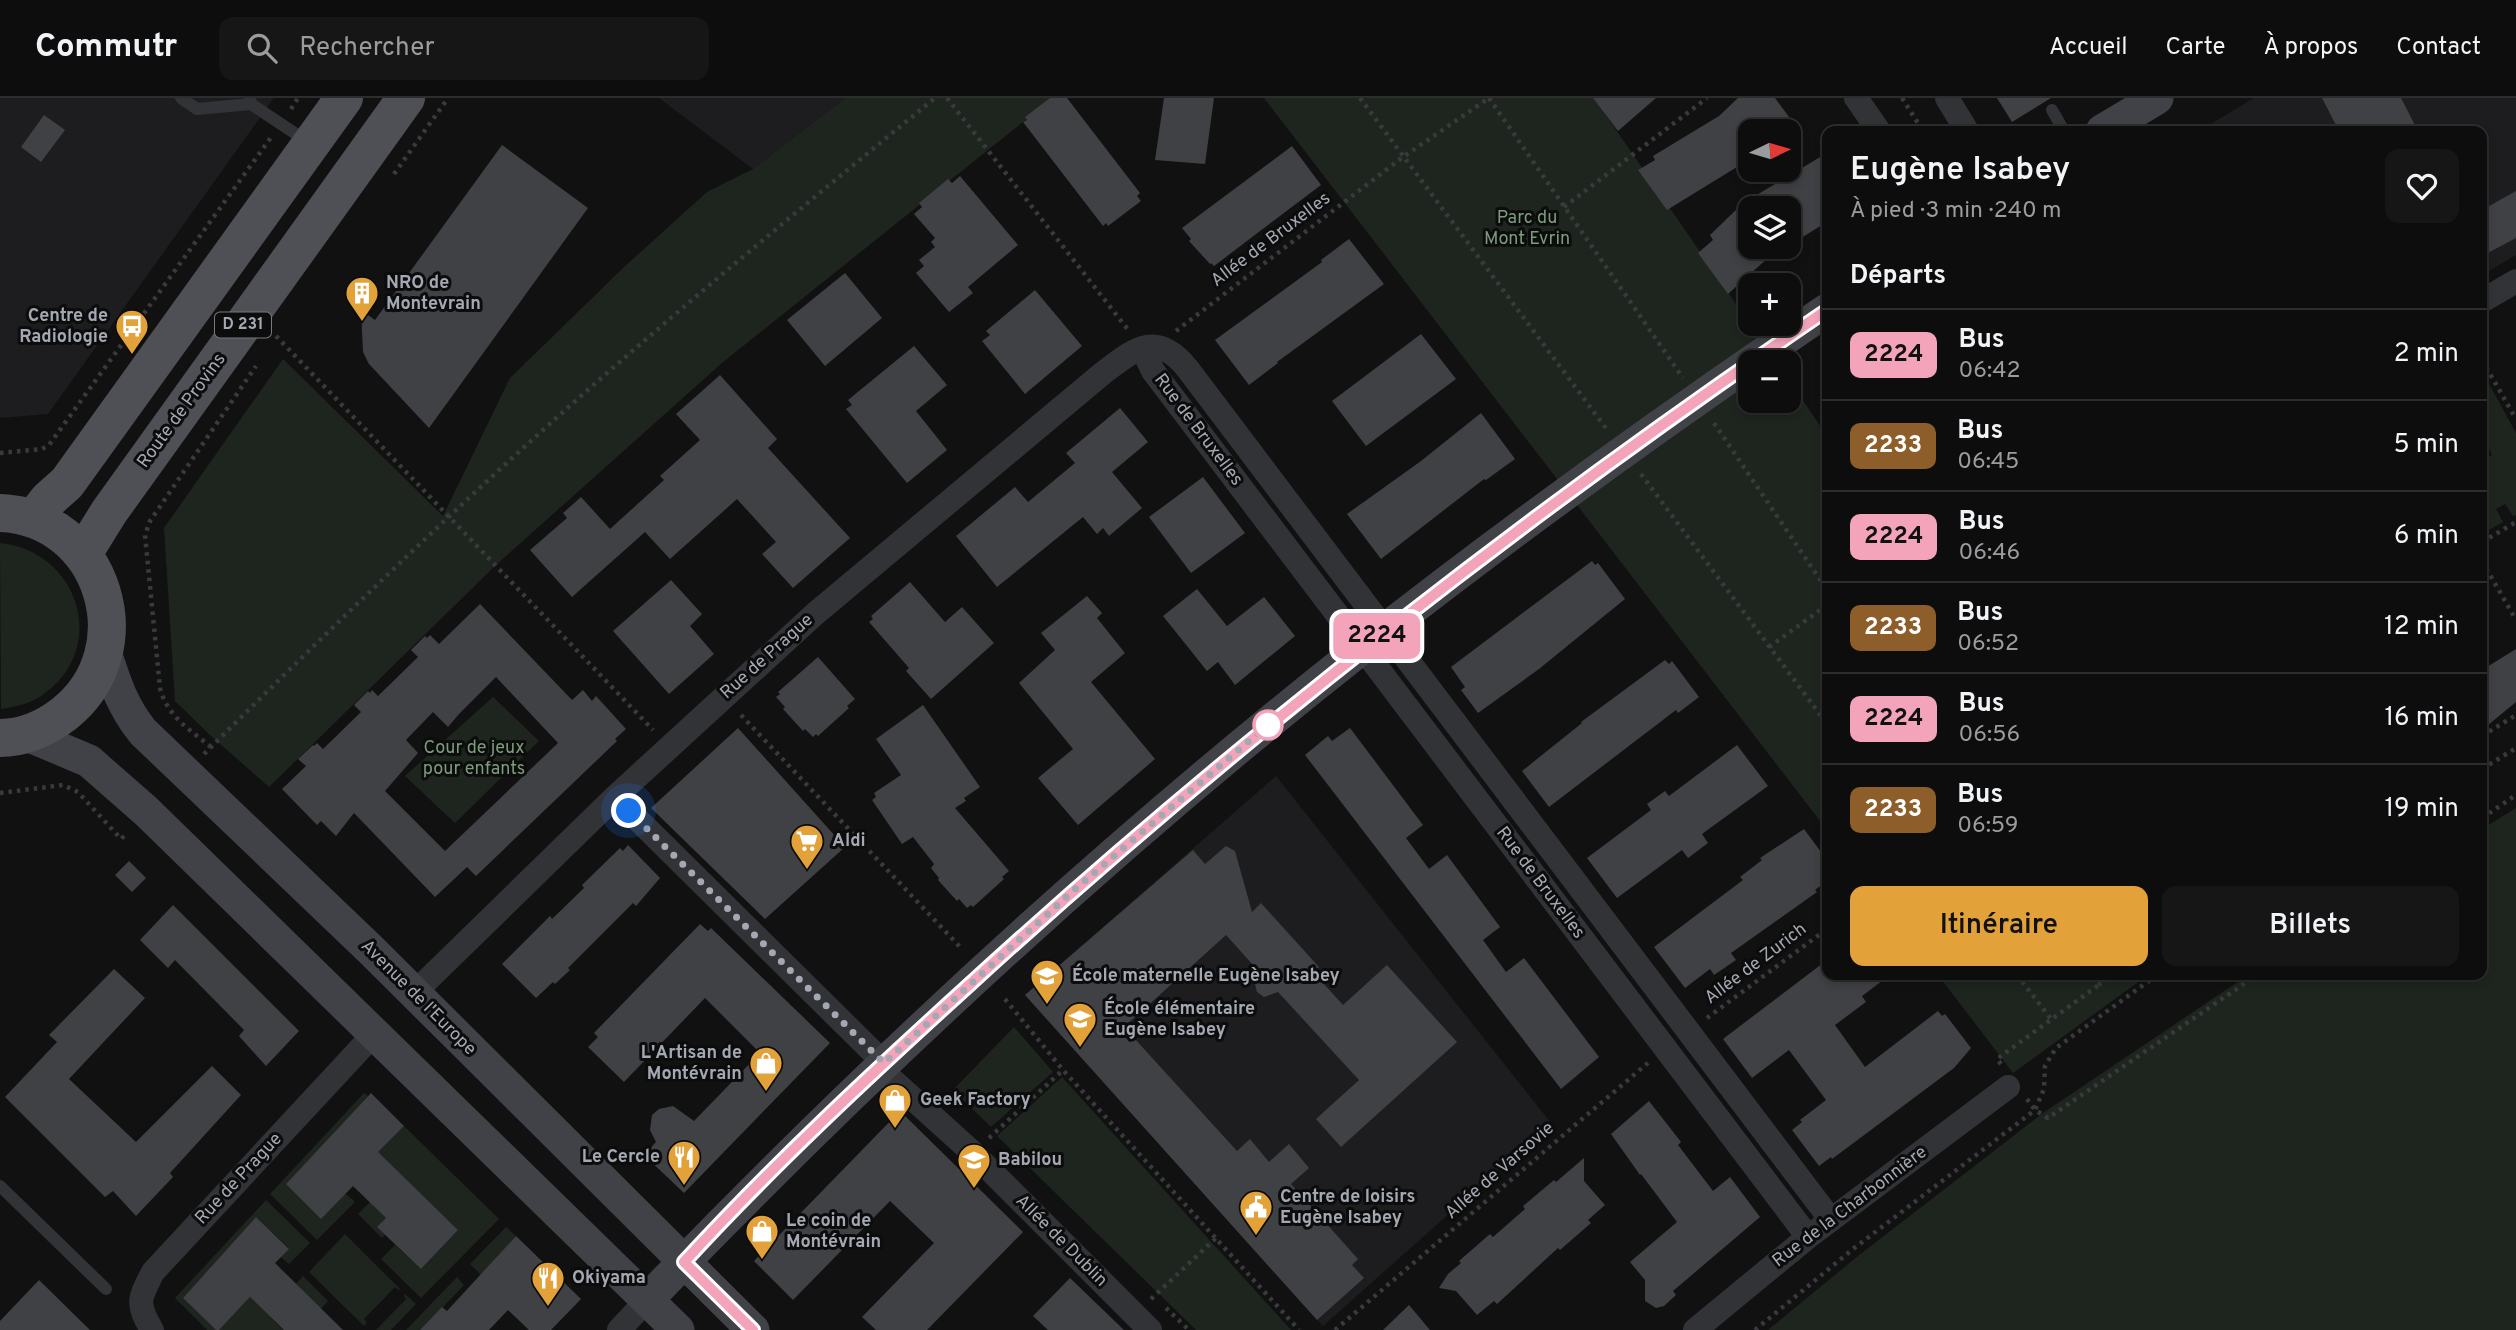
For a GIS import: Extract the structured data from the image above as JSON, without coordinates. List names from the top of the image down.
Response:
{
  "streets": {
    "main road": ["D 231", "Route de Provins", "Avenue de l'Europe"],
    "street": [
      "Rue de Bruxelles",
      "Rue de Prague",
      "Rue de la Charbonnière",
      "Allée de Dublin"
    ],
    "path": ["Allée de Bruxelles", "Allée de Zurich", "Allée de Varsovie"]
  },
  "crossings": [
    ["Allée de Bruxelles", "Rue de Bruxelles"],
    ["Allée de Bruxelles", "Rue de Prague"],
    ["D 231", "Route de Provins"],
    ["D 231", "Avenue de l'Europe"],
    ["Rue de Bruxelles", "Rue de Prague"],
    ["Rue de Bruxelles", "Rue de la Charbonnière"],
    ["Rue de Prague", "Avenue de l'Europe"],
    ["Rue de Prague", "Allée de Dublin"]
  ],
  "parks": ["Parc du Mont Evrin", "Cour de jeux pour enfants"],
  "places": {
    "building": ["NRO de Montevrain"],
    "bus stop": ["Centre de Radiologie"],
    "supermarket": ["Aldi"],
    "school or university": ["École maternelle Eugène Isabey", "École élémentaire Eugène Isabey", "Babilou"],
    "shop": ["L'Artisan de Montévrain", "Geek Factory", "Le coin de Montévrain"],
    "restaurant": ["Le Cercle", "Okiyama"],
    "public building": ["Centre de loisirs Eugène Isabey"]
  },
  "lines": ["bus line 2224"],
  "north": "right",
  "page": {
    "header": "Commutr",
    "search": "Rechercher",
    "nav": [
      "Accueil",
      "Carte",
      "À propos",
      "Contact"
    ],
    "on_map": "2224",
    "map_buttons": ["+", "−"],
    "heading": [
      ["Eugène Isabey", "À pied · 3 min · 240 m"],
      "Départs"
    ],
    "list": [
      {
        "mark": "2224",
        "name": "Bus",
        "note": "06:42",
        "value": "2 min"
      },
      {
        "mark": "2233",
        "name": "Bus",
        "note": "06:45",
        "value": "5 min"
      },
      {
        "mark": "2224",
        "name": "Bus",
        "note": "06:46",
        "value": "6 min"
      },
      {
        "mark": "2233",
        "name": "Bus",
        "note": "06:52",
        "value": "12 min"
      },
      {
        "mark": "2224",
        "name": "Bus",
        "note": "06:56",
        "value": "16 min"
      },
      {
        "mark": "2233",
        "name": "Bus",
        "note": "06:59",
        "value": "19 min"
      }
    ],
    "buttons": ["Itinéraire", "Billets"]
  }
}
